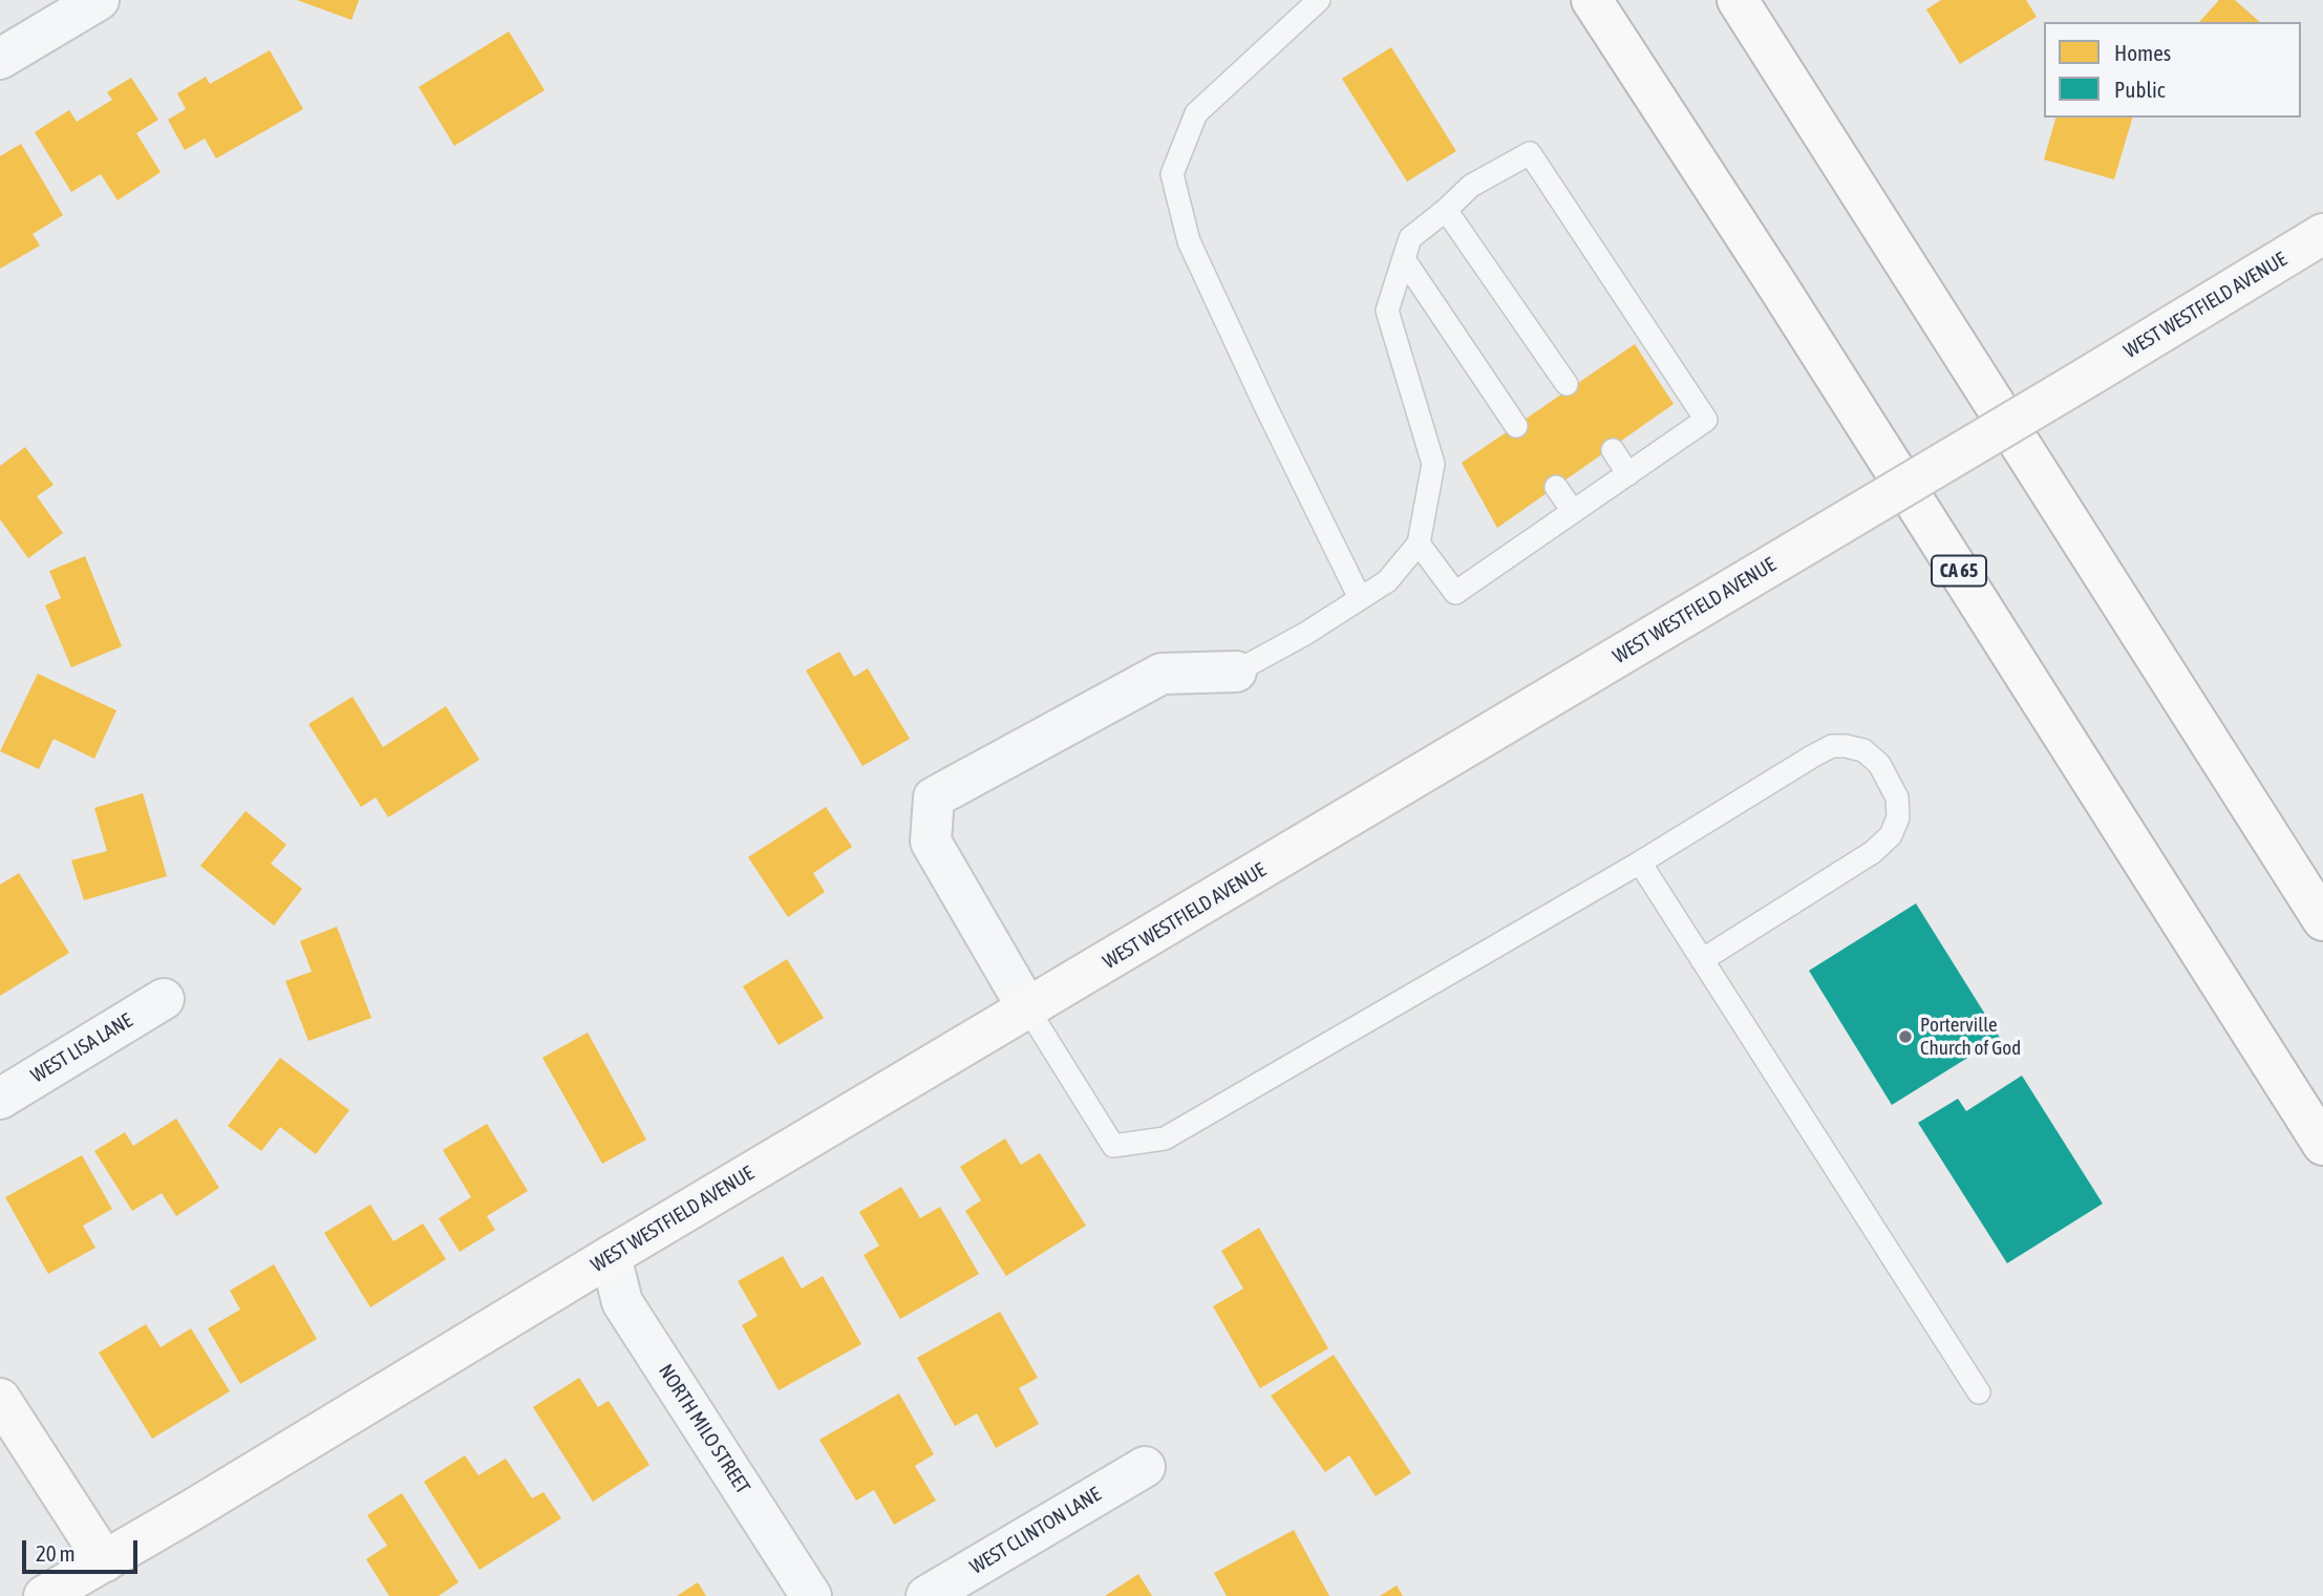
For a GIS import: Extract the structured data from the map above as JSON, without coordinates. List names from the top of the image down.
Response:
{
  "streets": {
    "main road": ["WEST WESTFIELD AVENUE", "CA 65"],
    "street": ["WEST LISA LANE", "NORTH MILO STREET", "WEST CLINTON LANE"]
  },
  "crossings": [
    ["WEST WESTFIELD AVENUE", "NORTH MILO STREET"]
  ],
  "places": ["Porterville Church of God"],
  "legend": ["Homes", "Public"],
  "scale_bar": "20 m"
}
